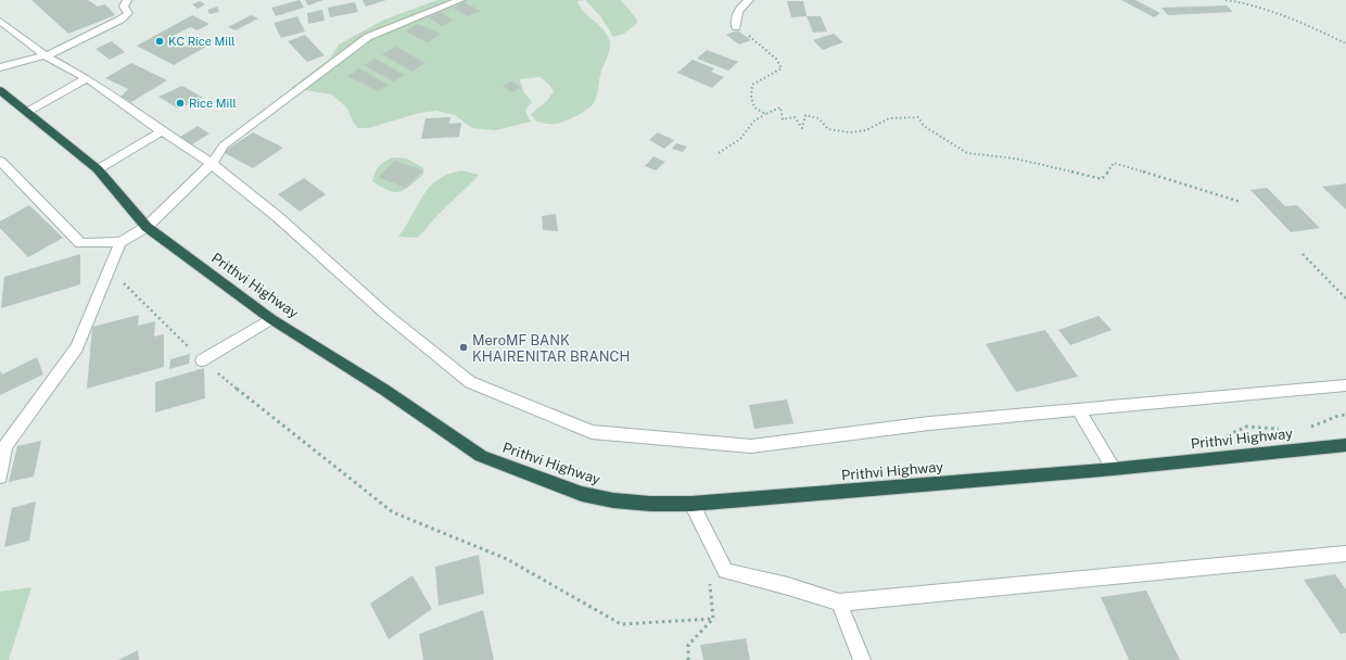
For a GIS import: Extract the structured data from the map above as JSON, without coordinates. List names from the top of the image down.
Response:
{
  "streets": {
    "highway": ["Prithvi Highway"]
  },
  "places": ["KC Rice Mill", "Rice Mill", "MeroMF BANK KHAIRENITAR BRANCH"]
}
